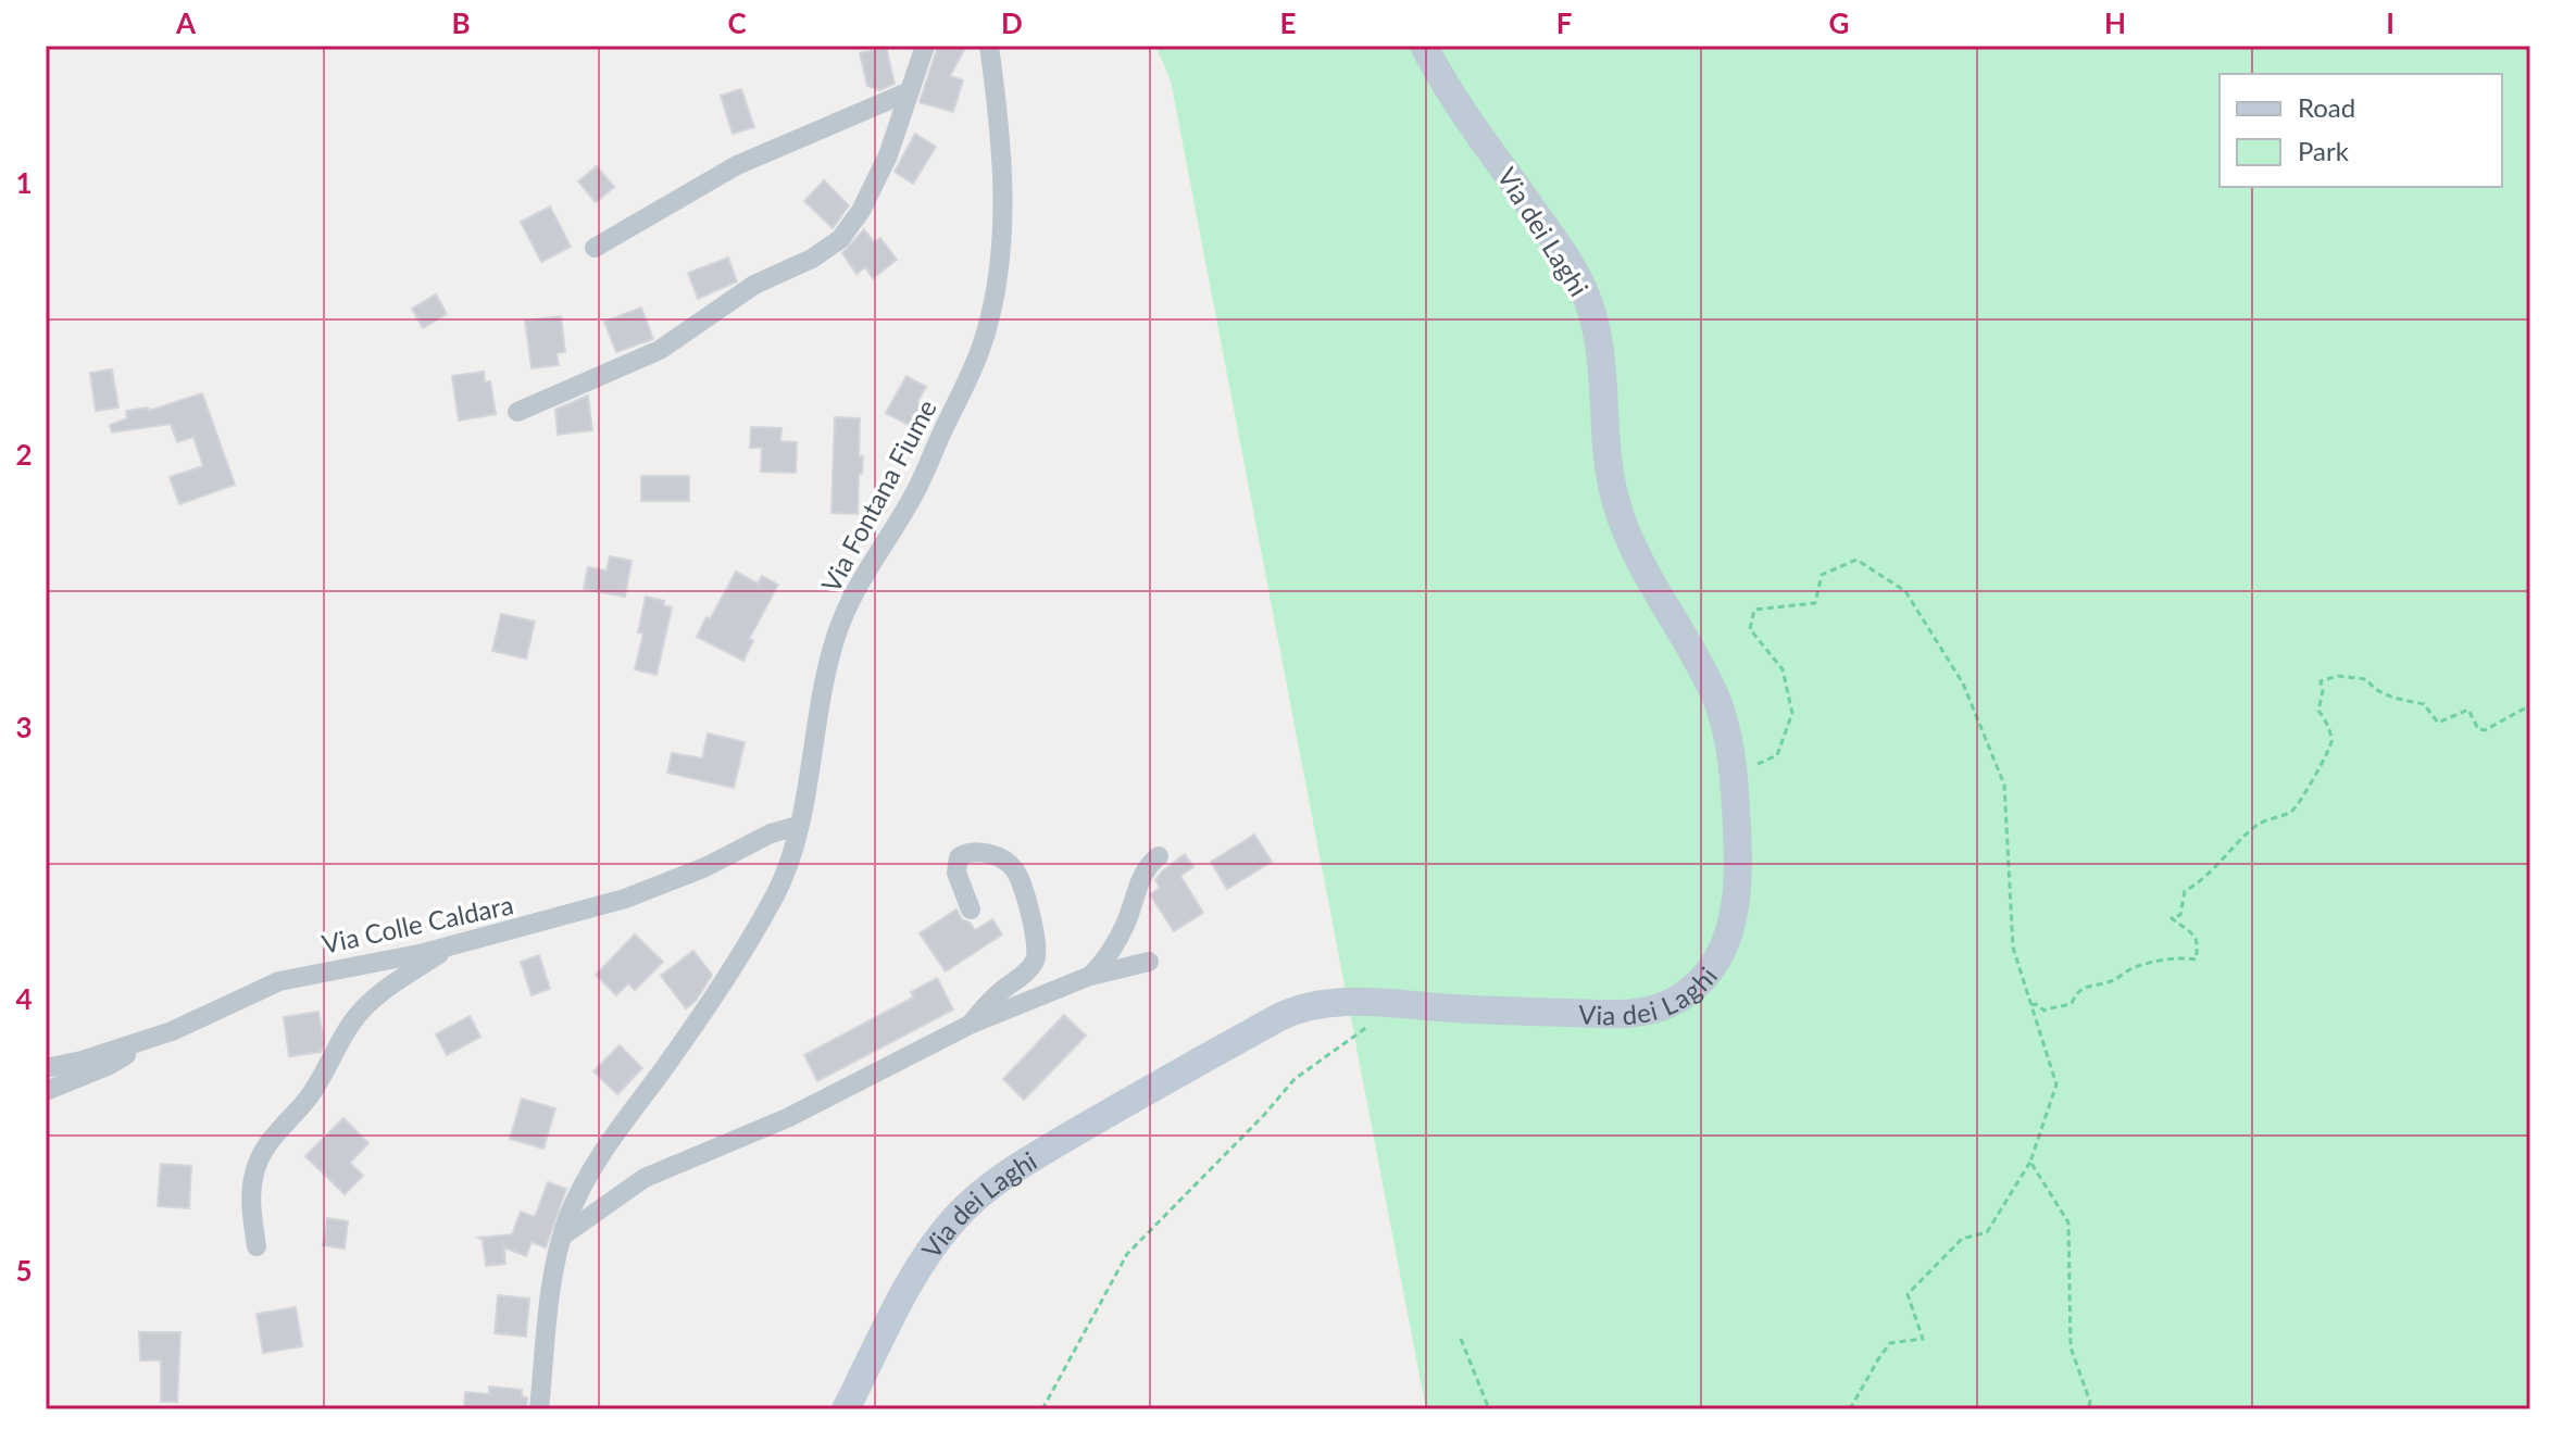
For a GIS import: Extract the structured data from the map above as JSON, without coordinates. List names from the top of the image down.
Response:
{
  "streets": {
    "main road": ["Via dei Laghi"],
    "street": ["Via Fontana Fiume", "Via Colle Caldara"]
  },
  "crossings": [
    ["Via Fontana Fiume", "Via Colle Caldara"]
  ],
  "legend": ["Road", "Park"],
  "grid": {
    "columns": [
      "A",
      "B",
      "C",
      "D",
      "E",
      "F",
      "G",
      "H",
      "I"
    ],
    "rows": [
      "1",
      "2",
      "3",
      "4",
      "5"
    ]
  }
}
